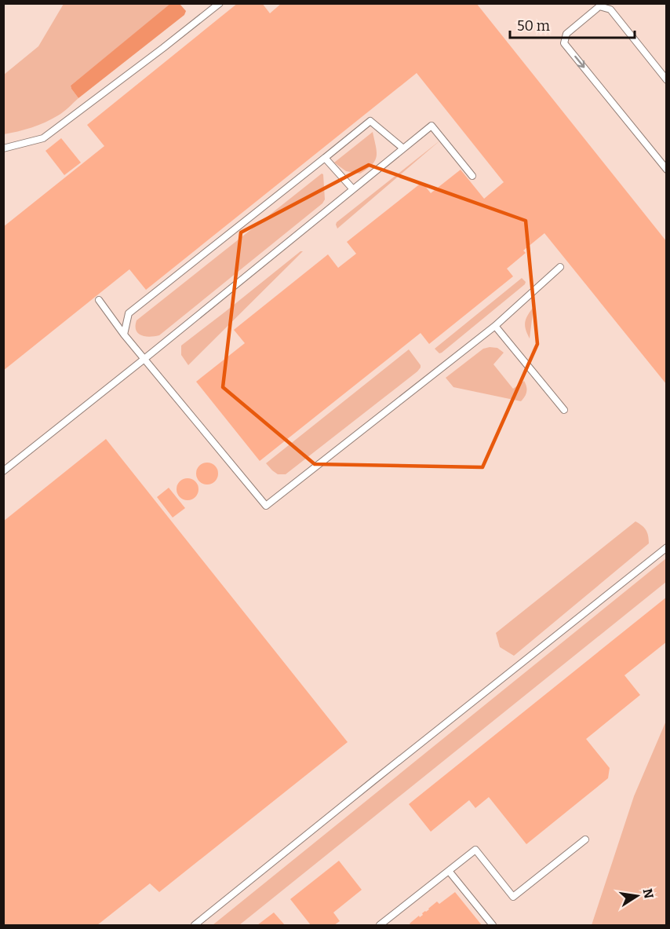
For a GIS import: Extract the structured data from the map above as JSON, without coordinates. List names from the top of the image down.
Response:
{
  "scale_bar": "50 m",
  "north": "right"
}
